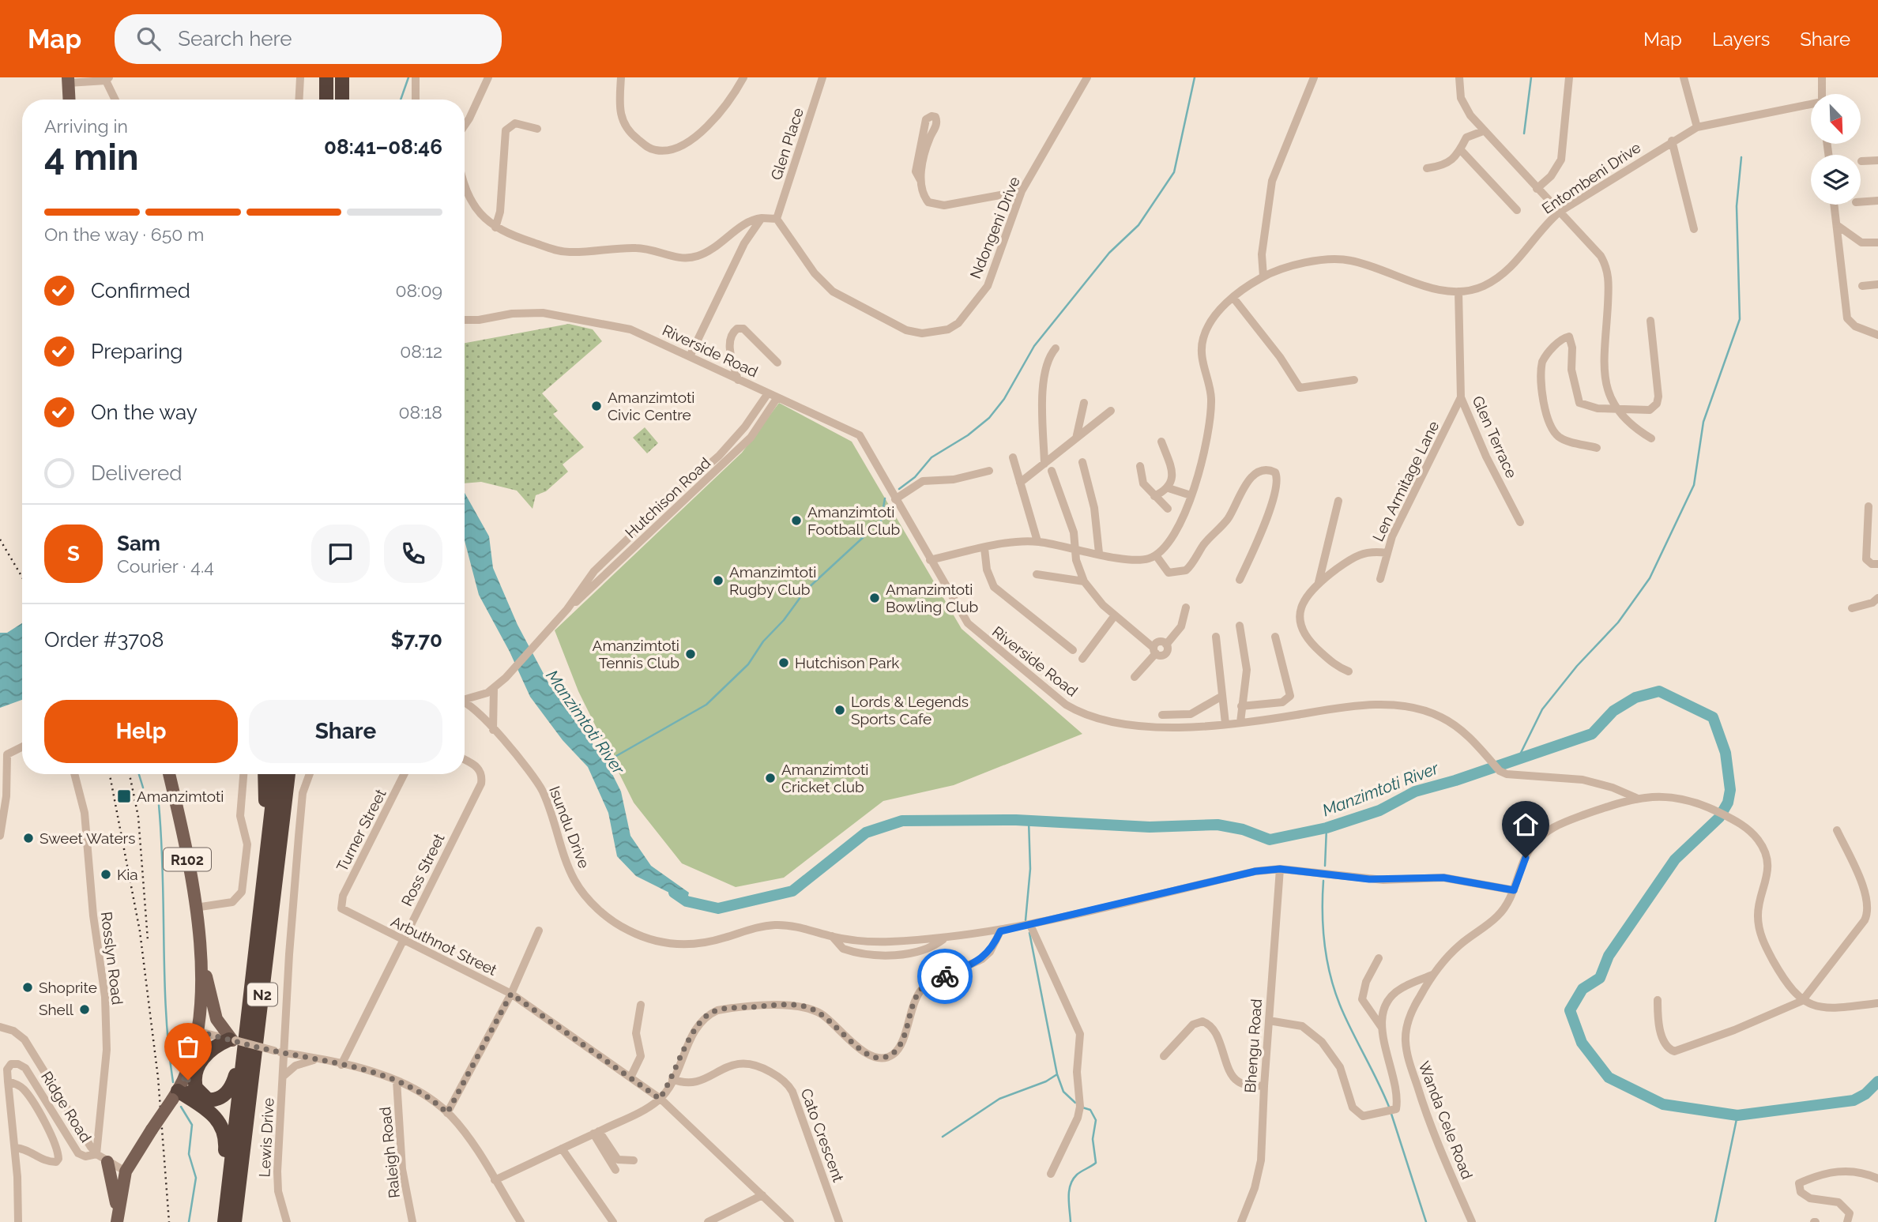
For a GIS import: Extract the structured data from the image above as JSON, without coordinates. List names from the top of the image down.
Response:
{
  "streets": {
    "highway": ["N2"],
    "main road": ["R102"],
    "street": [
      "Glen Place",
      "Entombeni Drive",
      "Ndongeni Drive",
      "Riverside Road",
      "Glen Terrace",
      "Len Armitage Lane",
      "Hutchison Road",
      "Isundu Drive",
      "Turner Street",
      "Ross Street",
      "Arbuthnot Street",
      "Rosslyn Road",
      "Bhengu Road",
      "Ridge Road",
      "Wanda Cele Road",
      "Cato Crescent",
      "Lewis Drive",
      "Raleigh Road"
    ]
  },
  "crossings": [
    ["Glen Place", "Ndongeni Drive"],
    ["Entombeni Drive", "Glen Terrace"],
    ["Riverside Road", "Hutchison Road"],
    ["Riverside Road", "Wanda Cele Road"],
    ["Glen Terrace", "Len Armitage Lane"],
    ["Isundu Drive", "Bhengu Road"],
    ["Isundu Drive", "Wanda Cele Road"],
    ["Turner Street", "Arbuthnot Street"],
    ["Ross Street", "Arbuthnot Street"],
    ["Rosslyn Road", "Ridge Road"]
  ],
  "water": ["Manzimtoti River"],
  "places": {
    "other": [
      "Amanzimtoti Civic Centre",
      "Amanzimtoti Football Club",
      "Amanzimtoti Rugby Club",
      "Amanzimtoti Bowling Club",
      "Amanzimtoti Tennis Club",
      "Hutchison Park",
      "Lords & Legends Sports Cafe",
      "Amanzimtoti Cricket club",
      "Sweet Waters",
      "Kia",
      "Shoprite",
      "Shell"
    ],
    "transit": ["Amanzimtoti"]
  },
  "north": "bottom right",
  "page": {
    "header": "Map",
    "search": "Search here",
    "nav": ["Map", "Layers", "Share"],
    "heading": ["4 min", "Arriving in", "08:41–08:46"],
    "panel": [
      "Sam",
      "Courier · 4.4",
      "Order #3708",
      "$7.70"
    ],
    "bar": "On the way · 650 m",
    "list": [
      ["Confirmed", "08:09"],
      ["Preparing", "08:12"],
      ["On the way", "08:18"],
      "Delivered"
    ],
    "round": "S",
    "buttons": ["Help", "Share"]
  }
}
